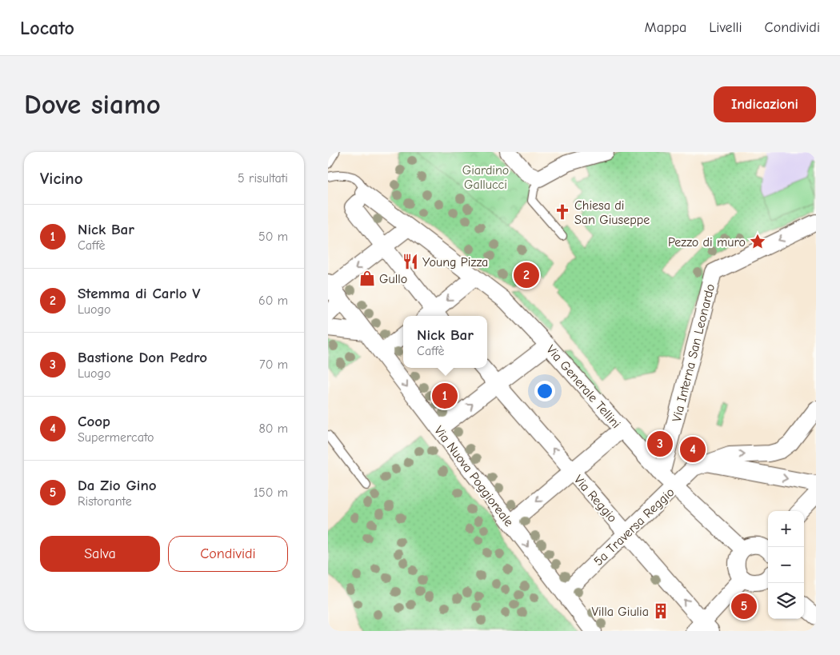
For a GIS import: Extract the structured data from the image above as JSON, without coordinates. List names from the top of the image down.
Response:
{
  "streets": {
    "street": [
      "Via Interna San Leonardo",
      "Via Generale Tellini",
      "Via Nuova Poggioreale",
      "Via Reggio",
      "5a Traversa Reggio"
    ]
  },
  "crossings": [
    ["Via Interna San Leonardo", "Via Generale Tellini"],
    ["Via Generale Tellini", "5a Traversa Reggio"],
    ["Via Nuova Poggioreale", "5a Traversa Reggio"],
    ["Via Reggio", "5a Traversa Reggio"]
  ],
  "one_way": [
    "Via Interna San Leonardo",
    "Via Nuova Poggioreale",
    "Via Reggio",
    "5a Traversa Reggio"
  ],
  "parks": ["Giardino Gallucci"],
  "places": {
    "church": ["Chiesa di San Giuseppe"],
    "place": ["Pezzo di muro"],
    "restaurant": ["Young Pizza"],
    "shop": ["Gullo"],
    "building": ["Villa Giulia"]
  },
  "page": {
    "header": "Locato",
    "nav": ["Mappa", "Livelli", "Condividi"],
    "buttons": [
      "Indicazioni",
      ["Salva", "Condividi"]
    ],
    "title": "Dove siamo",
    "heading": ["Vicino", "5 risultati"],
    "list": [
      {
        "mark": "1",
        "name": "Nick Bar",
        "note": "Caffè",
        "value": "50 m"
      },
      {
        "mark": "2",
        "name": "Stemma di Carlo V",
        "note": "Luogo",
        "value": "60 m"
      },
      {
        "mark": "3",
        "name": "Bastione Don Pedro",
        "note": "Luogo",
        "value": "70 m"
      },
      {
        "mark": "4",
        "name": "Coop",
        "note": "Supermercato",
        "value": "80 m"
      },
      {
        "mark": "5",
        "name": "Da Zio Gino",
        "note": "Ristorante",
        "value": "150 m"
      }
    ],
    "pins": [
      "2",
      "1",
      "3",
      "4",
      "5"
    ],
    "popup": ["Nick Bar", "Caffè"],
    "map_buttons": ["+", "−"]
  }
}
